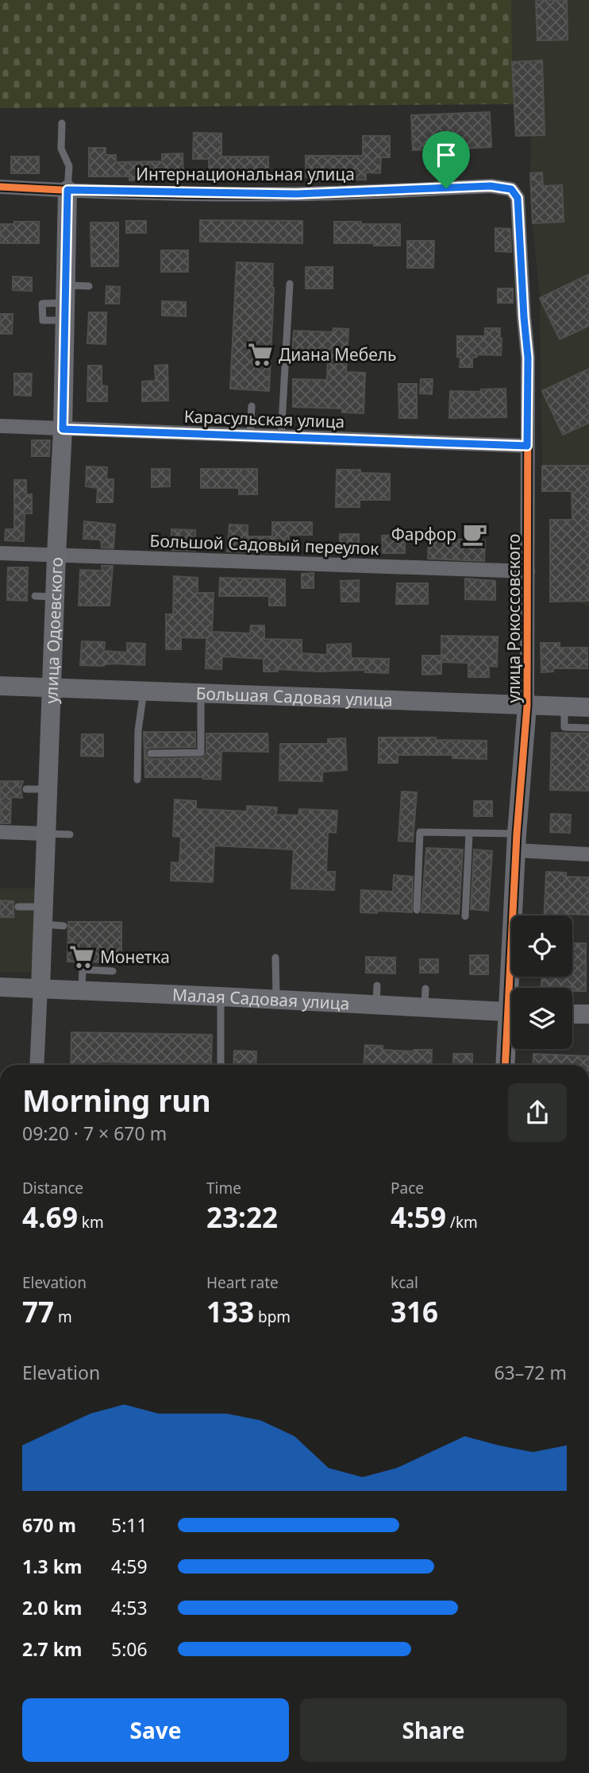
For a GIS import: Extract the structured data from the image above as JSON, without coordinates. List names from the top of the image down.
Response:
{
  "streets": {
    "street": [
      "Интернациональная улица",
      "Карасульская улица",
      "Большой Садовый переулок",
      "улица Рокоссовского",
      "улица Одоевского",
      "Большая Садовая улица",
      "Малая Садовая улица"
    ]
  },
  "crossings": [
    ["Интернациональная улица", "улица Рокоссовского"],
    ["Интернациональная улица", "улица Одоевского"],
    ["Карасульская улица", "улица Рокоссовского"],
    ["Карасульская улица", "улица Одоевского"],
    ["Большой Садовый переулок", "улица Рокоссовского"],
    ["Большой Садовый переулок", "улица Одоевского"],
    ["улица Рокоссовского", "Большая Садовая улица"],
    ["улица Одоевского", "Большая Садовая улица"],
    ["улица Одоевского", "Малая Садовая улица"]
  ],
  "places": {
    "supermarket": ["Диана Мебель", "Монетка"],
    "cafe": ["Фарфор"]
  },
  "page": {
    "heading": ["Morning run", "09:20 · 7 × 670 m"],
    "stats": [
      ["Distance", "4.69 km"],
      ["Time", "23:22"],
      ["Pace", "4:59 /km"],
      ["Elevation", "77 m"],
      ["Heart rate", "133 bpm"],
      ["kcal", "316"]
    ],
    "chart": ["Elevation", "63–72 m"],
    "list": [
      {
        "name": "670 m",
        "note": "5:11"
      },
      {
        "name": "1.3 km",
        "note": "4:59"
      },
      {
        "name": "2.0 km",
        "note": "4:53"
      },
      {
        "name": "2.7 km",
        "note": "5:06"
      }
    ],
    "buttons": ["Save", "Share"]
  }
}
